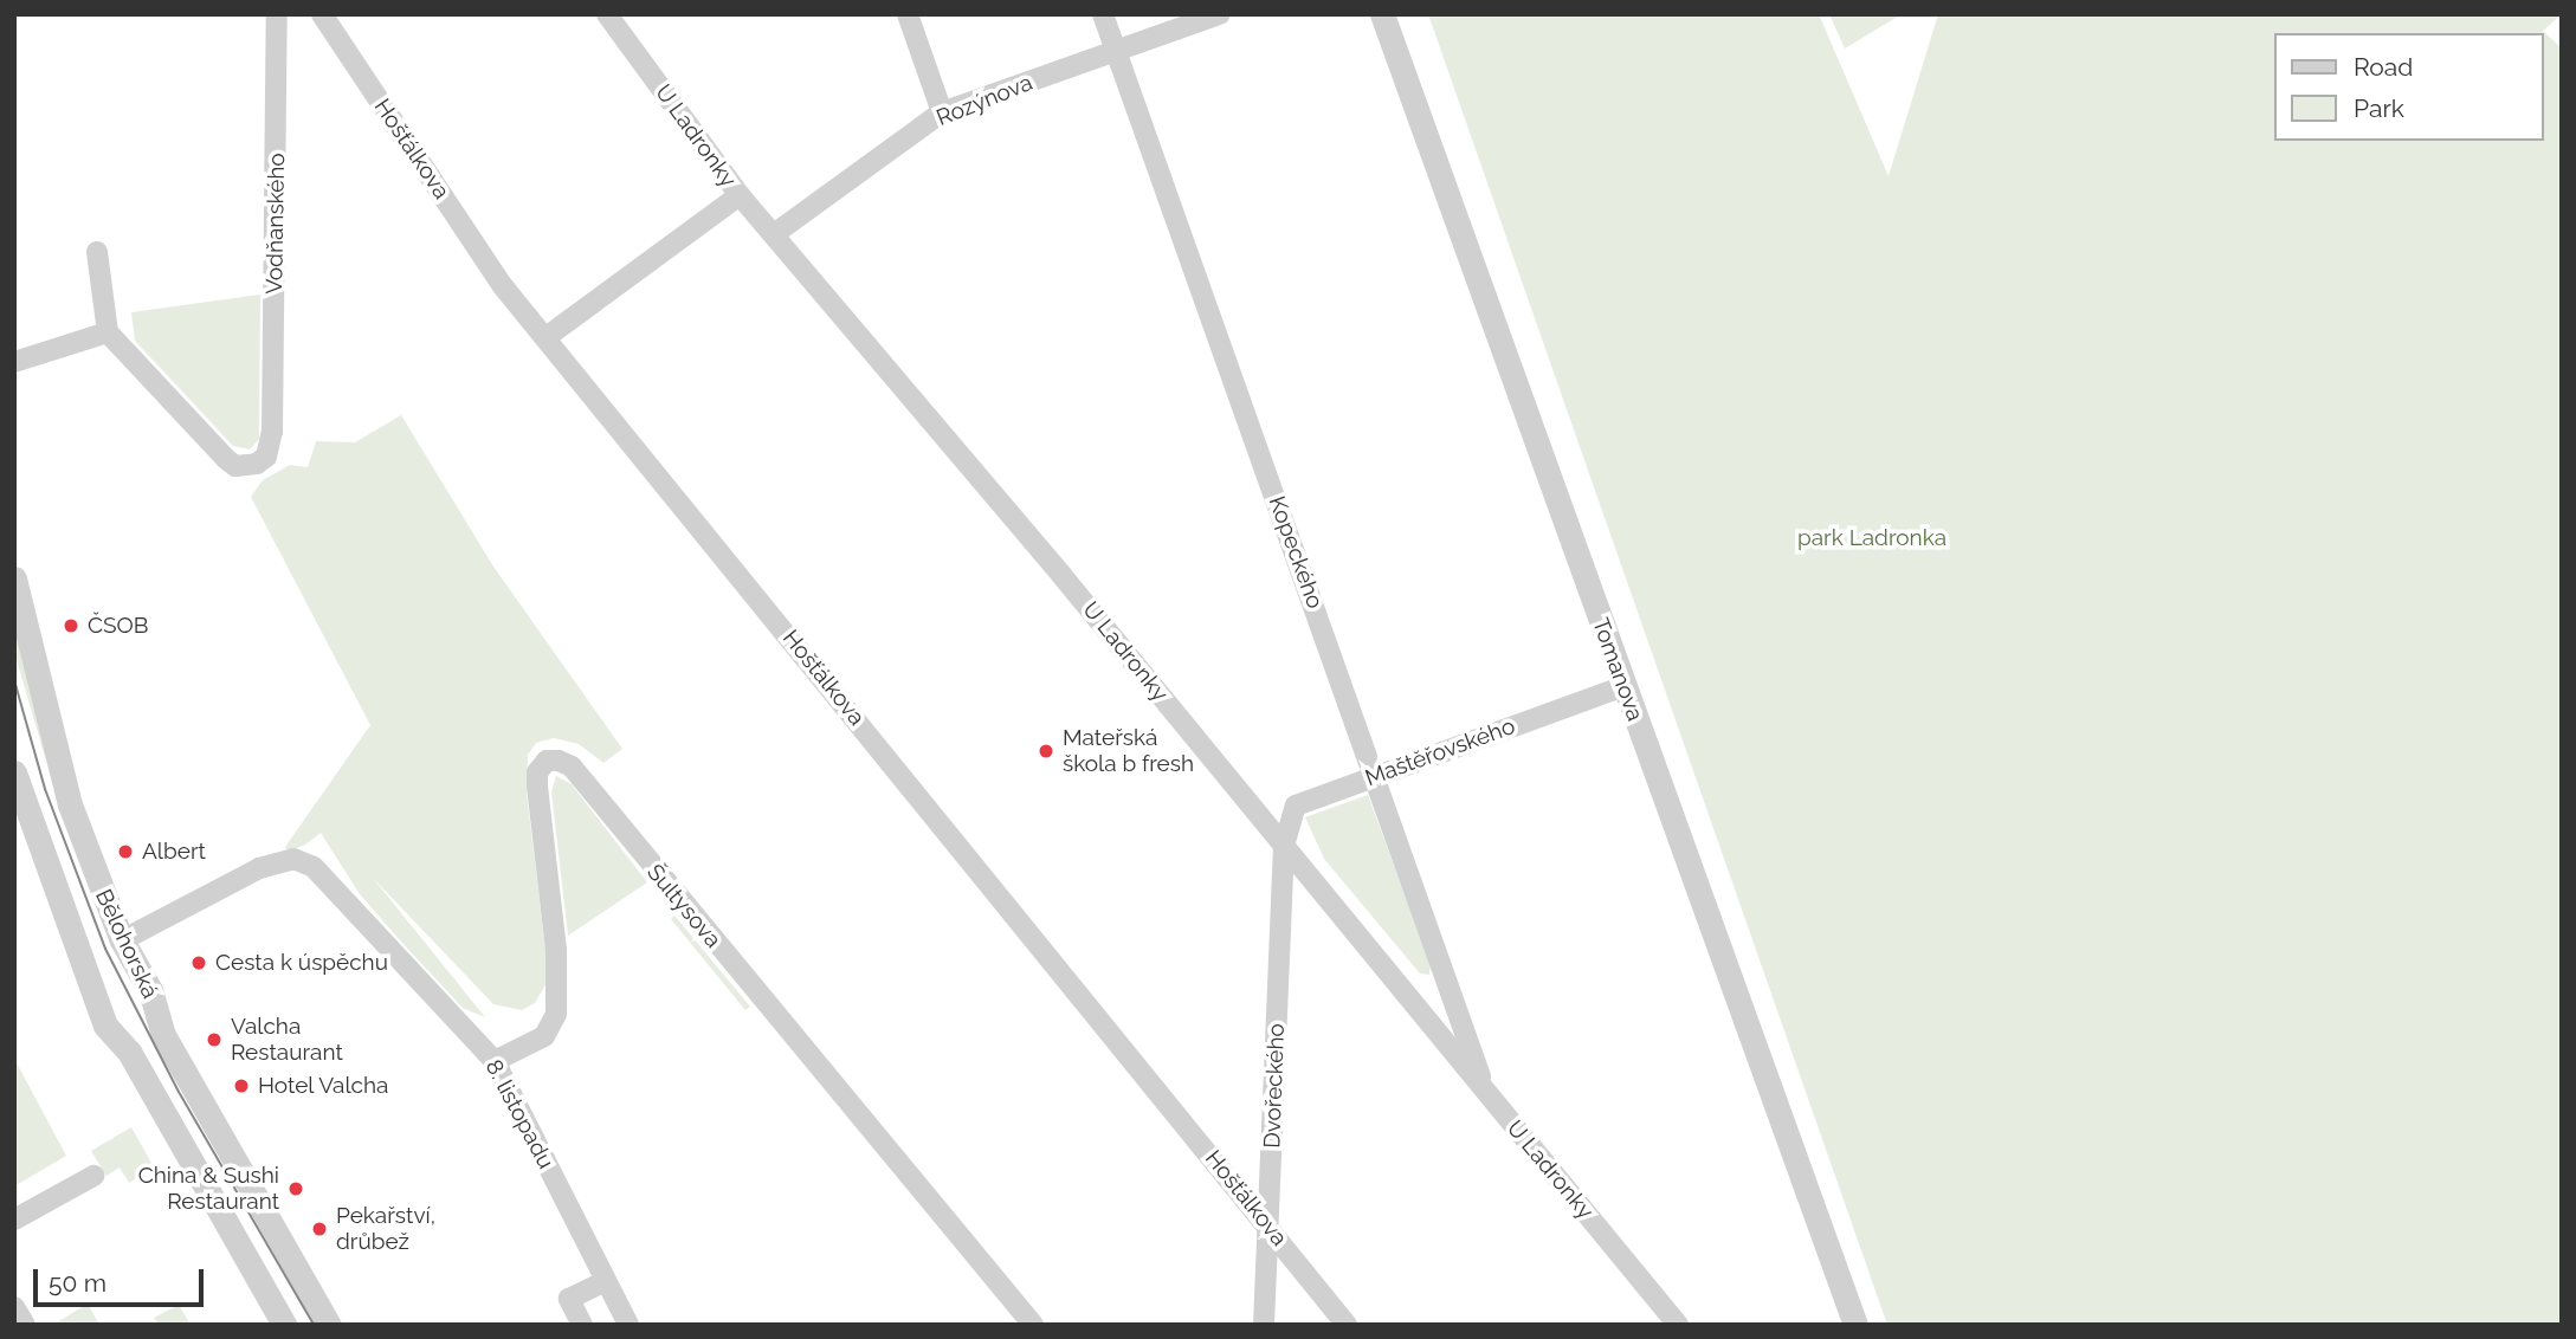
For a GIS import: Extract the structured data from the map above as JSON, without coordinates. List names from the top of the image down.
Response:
{
  "streets": {
    "street": [
      "Rozýnova",
      "U Ladronky",
      "Hošťálkova",
      "Vodňanského",
      "Kopeckého",
      "Tomanova",
      "Maštěřovského",
      "Šultysova",
      "Bělohorská",
      "Dvořeckého",
      "8. listopadu"
    ]
  },
  "crossings": [
    ["Rozýnova", "U Ladronky"],
    ["Rozýnova", "Kopeckého"],
    ["U Ladronky", "Kopeckého"],
    ["U Ladronky", "Maštěřovského"],
    ["U Ladronky", "Dvořeckého"],
    ["Hošťálkova", "Dvořeckého"],
    ["Kopeckého", "Maštěřovského"],
    ["Tomanova", "Maštěřovského"],
    ["Maštěřovského", "Dvořeckého"],
    ["Šultysova", "8. listopadu"],
    ["Bělohorská", "8. listopadu"]
  ],
  "parks": ["park Ladronka"],
  "places": [
    "ČSOB",
    "Mateřská škola b fresh",
    "Albert",
    "Cesta k úspěchu",
    "Valcha Restaurant",
    "Hotel Valcha",
    "China & Sushi Restaurant",
    "Pekařství, drůbež"
  ],
  "legend": ["Road", "Park"],
  "scale_bar": "50 m"
}
